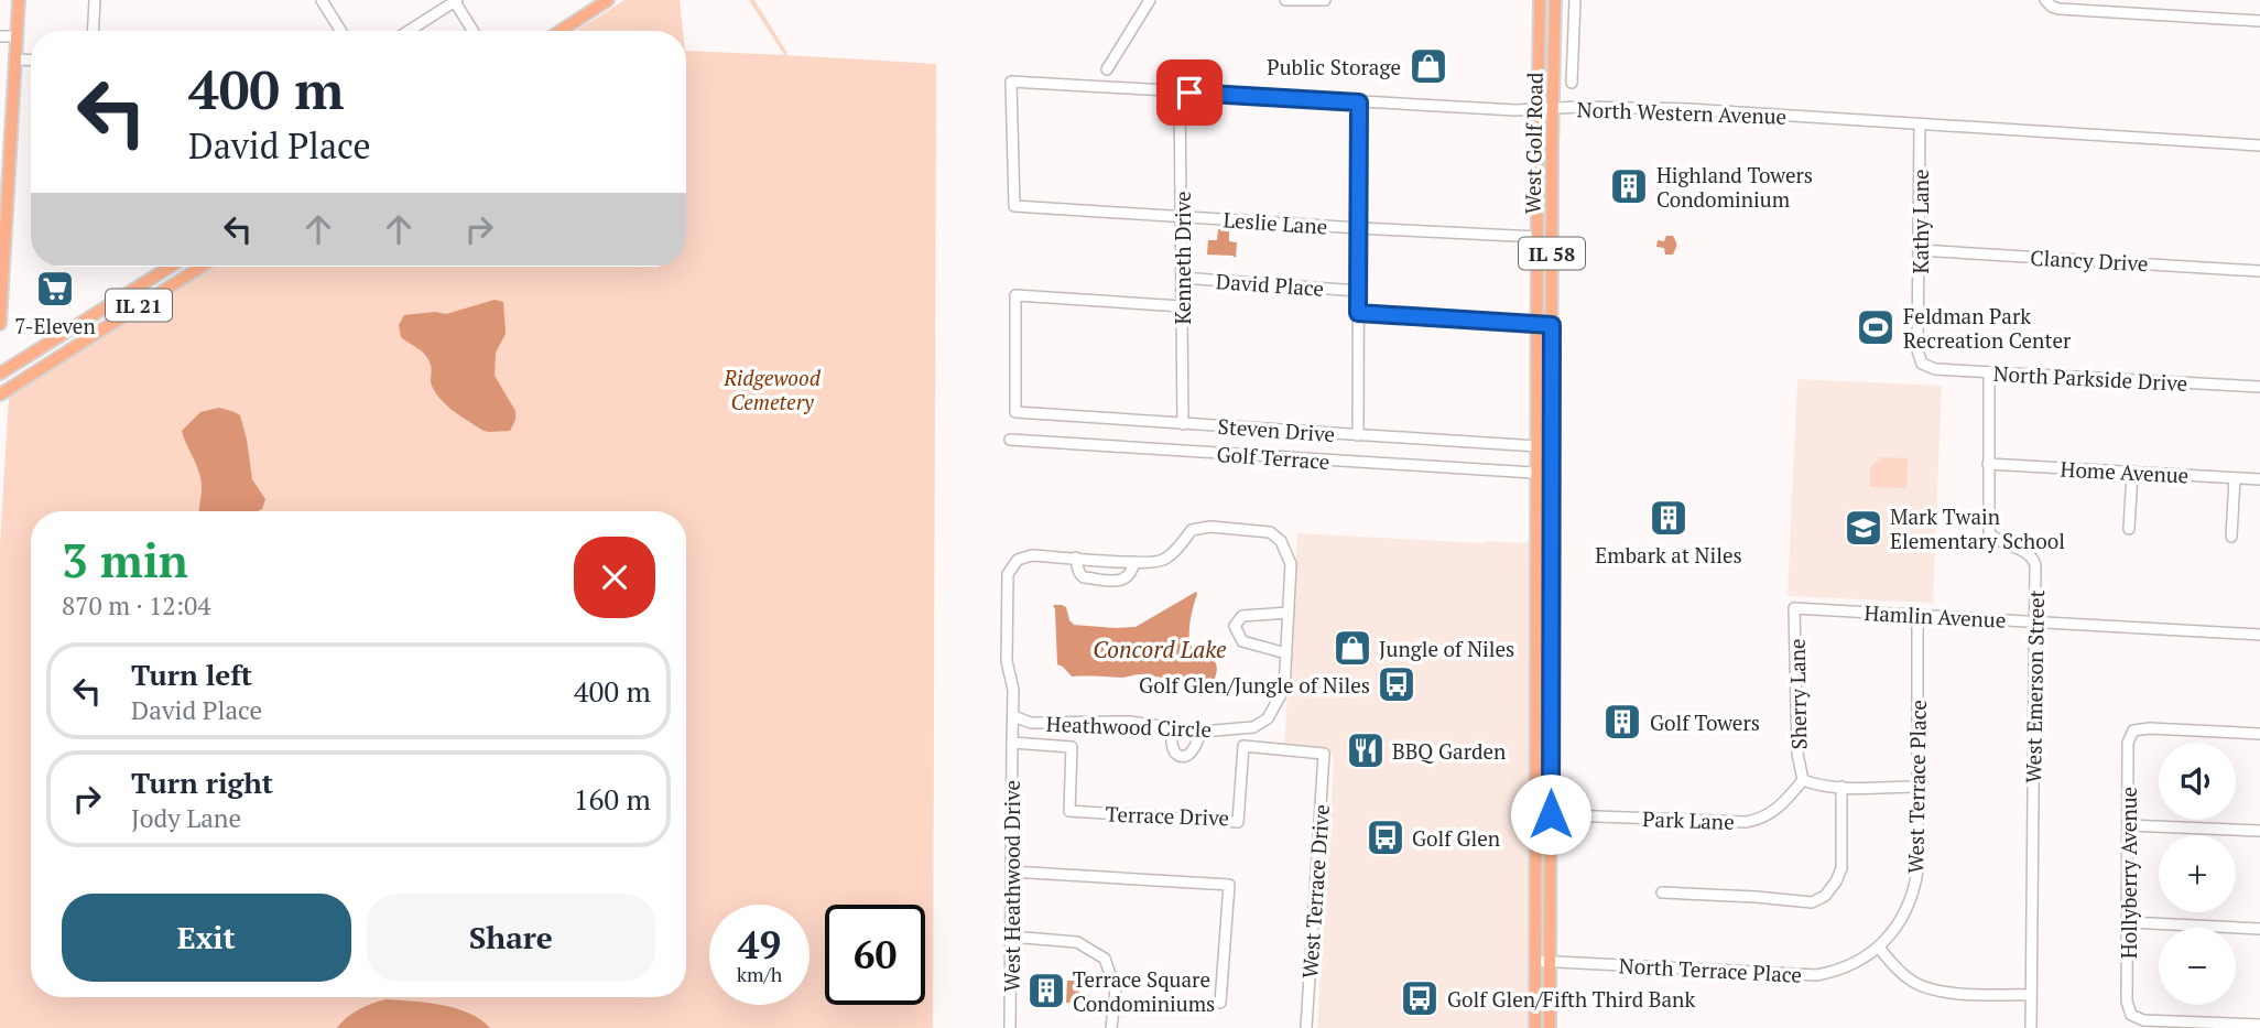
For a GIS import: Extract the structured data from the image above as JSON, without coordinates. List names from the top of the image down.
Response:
{
  "streets": {
    "main road": ["West Golf Road", "IL 58", "IL 21"],
    "street": [
      "North Western Avenue",
      "Kathy Lane",
      "Leslie Lane",
      "Kenneth Drive",
      "Clancy Drive",
      "David Place",
      "North Parkside Drive",
      "Steven Drive",
      "Golf Terrace",
      "Home Avenue",
      "Hamlin Avenue",
      "West Emerson Street",
      "Sherry Lane",
      "Heathwood Circle",
      "West Terrace Place",
      "Terrace Drive",
      "Park Lane",
      "Hollyberry Avenue",
      "West Heathwood Drive",
      "West Terrace Drive",
      "North Terrace Place"
    ]
  },
  "crossings": [
    ["North Western Avenue", "West Golf Road"],
    ["North Western Avenue", "Kathy Lane"],
    ["North Western Avenue", "Leslie Lane"],
    ["North Western Avenue", "Kenneth Drive"],
    ["West Golf Road", "Leslie Lane"],
    ["West Golf Road", "IL 58"],
    ["West Golf Road", "Steven Drive"],
    ["West Golf Road", "Golf Terrace"],
    ["West Golf Road", "Park Lane"],
    ["West Golf Road", "North Terrace Place"],
    ["Kathy Lane", "Clancy Drive"],
    ["Kathy Lane", "North Parkside Drive"],
    ["Leslie Lane", "Kenneth Drive"],
    ["IL 58", "Park Lane"],
    ["IL 58", "North Terrace Place"],
    ["Kenneth Drive", "David Place"],
    ["Kenneth Drive", "Steven Drive"],
    ["North Parkside Drive", "West Emerson Street"],
    ["Home Avenue", "West Emerson Street"],
    ["Hamlin Avenue", "West Emerson Street"],
    ["Hamlin Avenue", "Sherry Lane"],
    ["Hamlin Avenue", "West Terrace Place"],
    ["Sherry Lane", "Park Lane"],
    ["Heathwood Circle", "Terrace Drive"],
    ["Heathwood Circle", "West Heathwood Drive"],
    ["West Terrace Place", "North Terrace Place"],
    ["Terrace Drive", "West Heathwood Drive"],
    ["Terrace Drive", "West Terrace Drive"]
  ],
  "water": ["Concord Lake"],
  "parks": ["Ridgewood Cemetery"],
  "places": {
    "shop": ["Public Storage", "Jungle of Niles"],
    "building": [
      "Highland Towers Condominium",
      "Embark at Niles",
      "Golf Towers",
      "Terrace Square Condominiums"
    ],
    "supermarket": ["7-Eleven"],
    "sports": ["Feldman Park Recreation Center"],
    "school or university": ["Mark Twain Elementary School"],
    "bus stop": ["Golf Glen/Jungle of Niles", "Golf Glen", "Golf Glen/Fifth Third Bank"],
    "restaurant": ["BBQ Garden"]
  },
  "page": {
    "turn": ["400 m", "David Place"],
    "heading": ["3 min", "870 m · 12:04"],
    "list": [
      {
        "name": "Turn left",
        "note": "David Place",
        "value": "400 m"
      },
      {
        "name": "Turn right",
        "note": "Jody Lane",
        "value": "160 m"
      }
    ],
    "map_buttons": ["+", "−"],
    "buttons": ["Exit", "Share"],
    "speed": "49 km/h",
    "limit": "60"
  }
}
